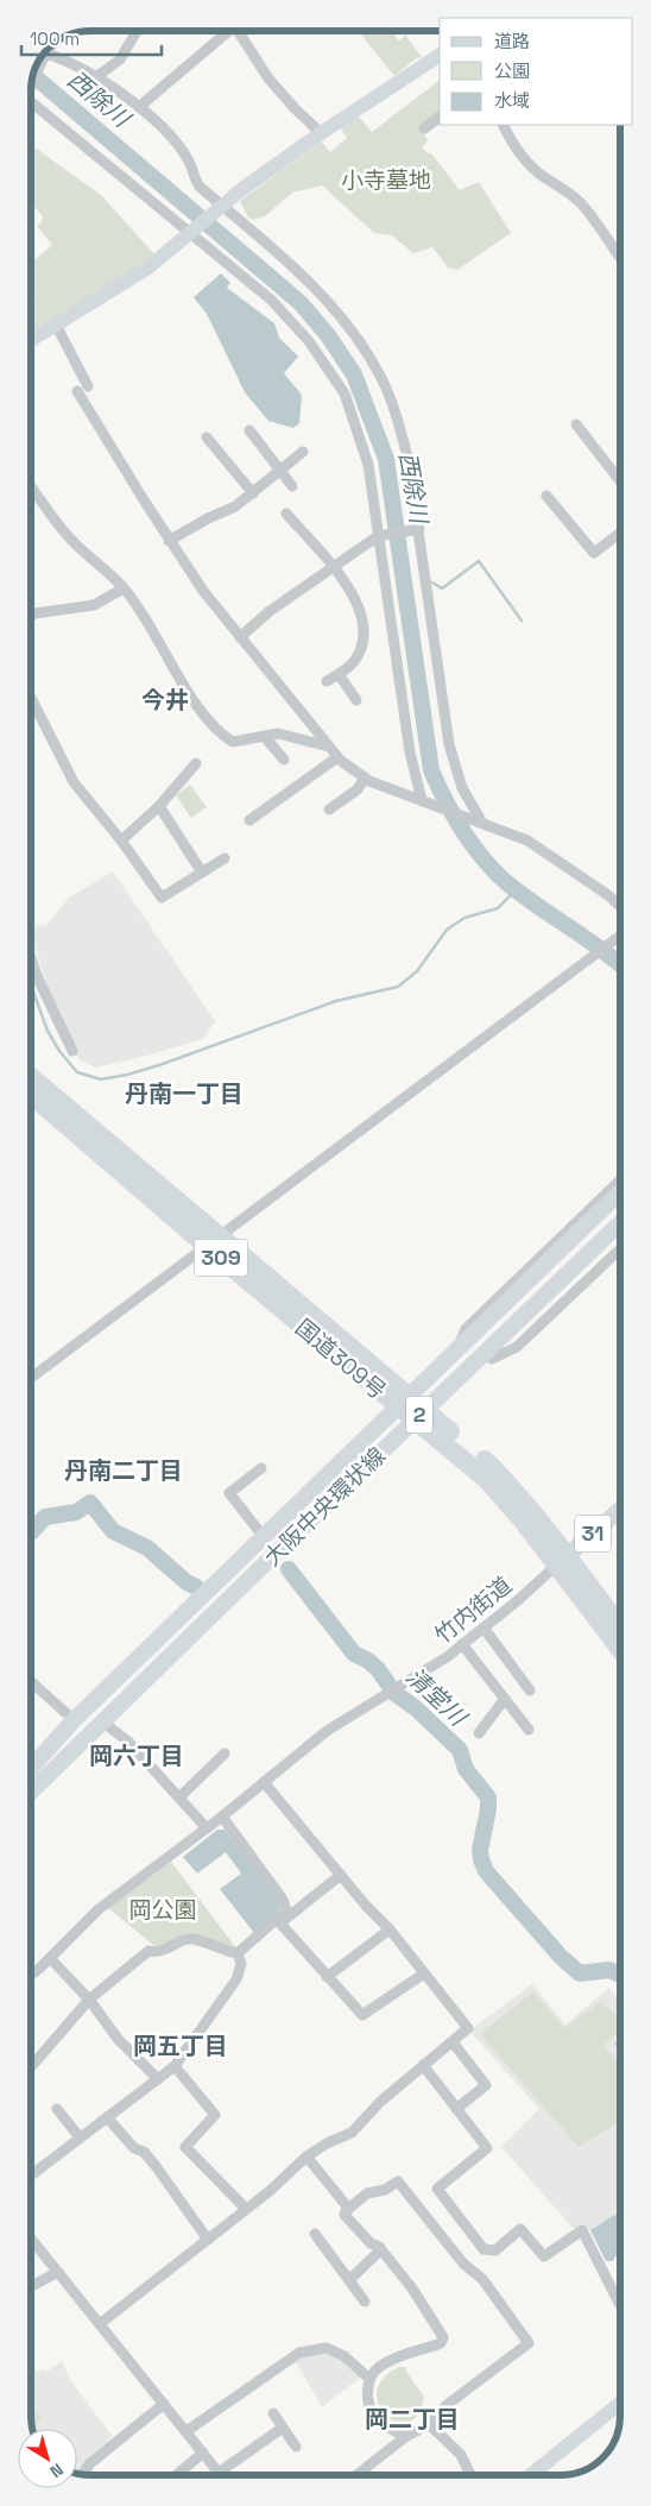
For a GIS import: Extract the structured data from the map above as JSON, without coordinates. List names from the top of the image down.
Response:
{
  "streets": {
    "highway": ["309", "国道309号"],
    "main road": ["2", "大阪中央環状線", "31"],
    "street": ["竹内街道"]
  },
  "crossings": [
    ["国道309号", "31"],
    ["国道309号", "竹内街道"],
    ["31", "竹内街道"]
  ],
  "districts": [
    "今井",
    "丹南一丁目",
    "丹南二丁目",
    "岡六丁目",
    "岡五丁目",
    "岡二丁目"
  ],
  "water": ["西除川", "清堂川"],
  "parks": ["小寺墓地", "岡公園"],
  "legend": ["道路", "公園", "水域"],
  "scale_bar": "100 m",
  "north": "bottom right"
}
